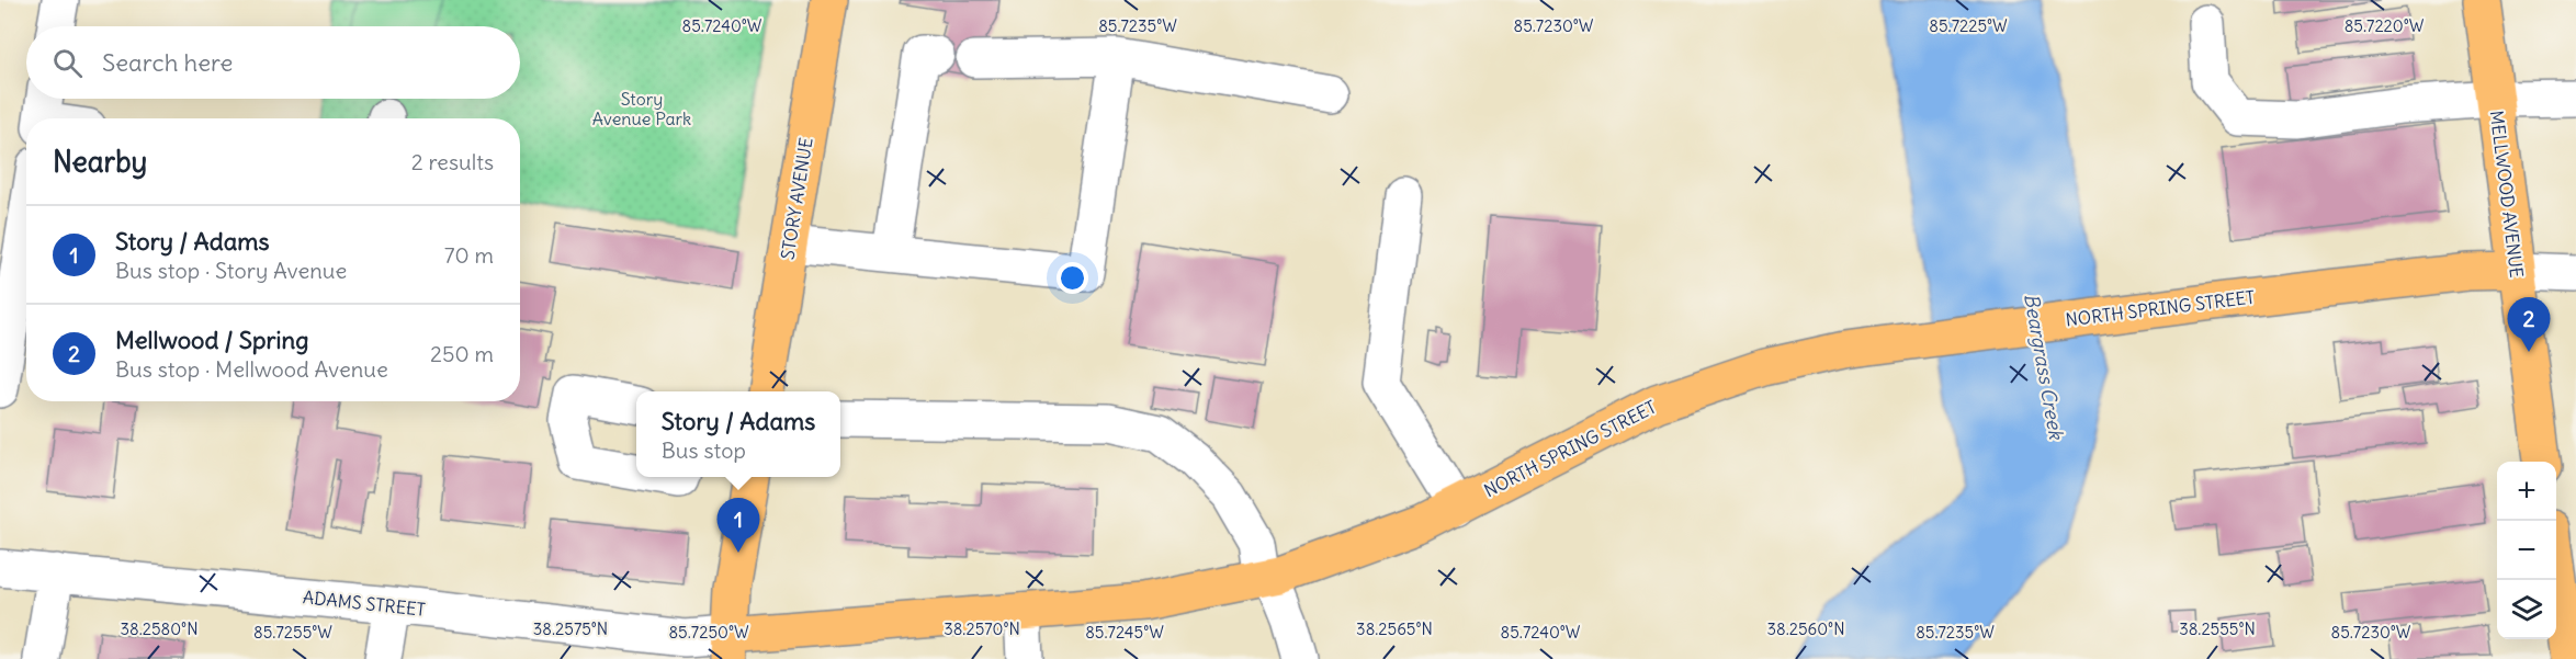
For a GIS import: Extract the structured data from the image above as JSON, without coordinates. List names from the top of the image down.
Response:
{
  "streets": {
    "main road": ["MELLWOOD AVENUE", "STORY AVENUE", "NORTH SPRING STREET"],
    "street": ["ADAMS STREET"]
  },
  "crossings": [
    ["MELLWOOD AVENUE", "NORTH SPRING STREET"],
    ["NORTH SPRING STREET", "ADAMS STREET"]
  ],
  "water": ["Beargrass Creek"],
  "parks": ["Story Avenue Park"],
  "page": {
    "search": "Search here",
    "heading": ["Nearby", "2 results"],
    "list": [
      {
        "mark": "1",
        "name": "Story / Adams",
        "note": "Bus stop · Story Avenue",
        "value": "70 m"
      },
      {
        "mark": "2",
        "name": "Mellwood / Spring",
        "note": "Bus stop · Mellwood Avenue",
        "value": "250 m"
      }
    ],
    "pins": ["2", "1"],
    "popup": ["Story / Adams", "Bus stop"],
    "map_buttons": ["+", "−"]
  },
  "coordinates": [
    "85.7220°W",
    "85.7240°W",
    "85.7235°W",
    "85.7230°W",
    "85.7225°W",
    "38.2580°N",
    "38.2575°N",
    "38.2570°N",
    "38.2565°N",
    "38.2560°N",
    "38.2555°N",
    "85.7255°W",
    "85.7250°W",
    "85.7245°W"
  ]
}
